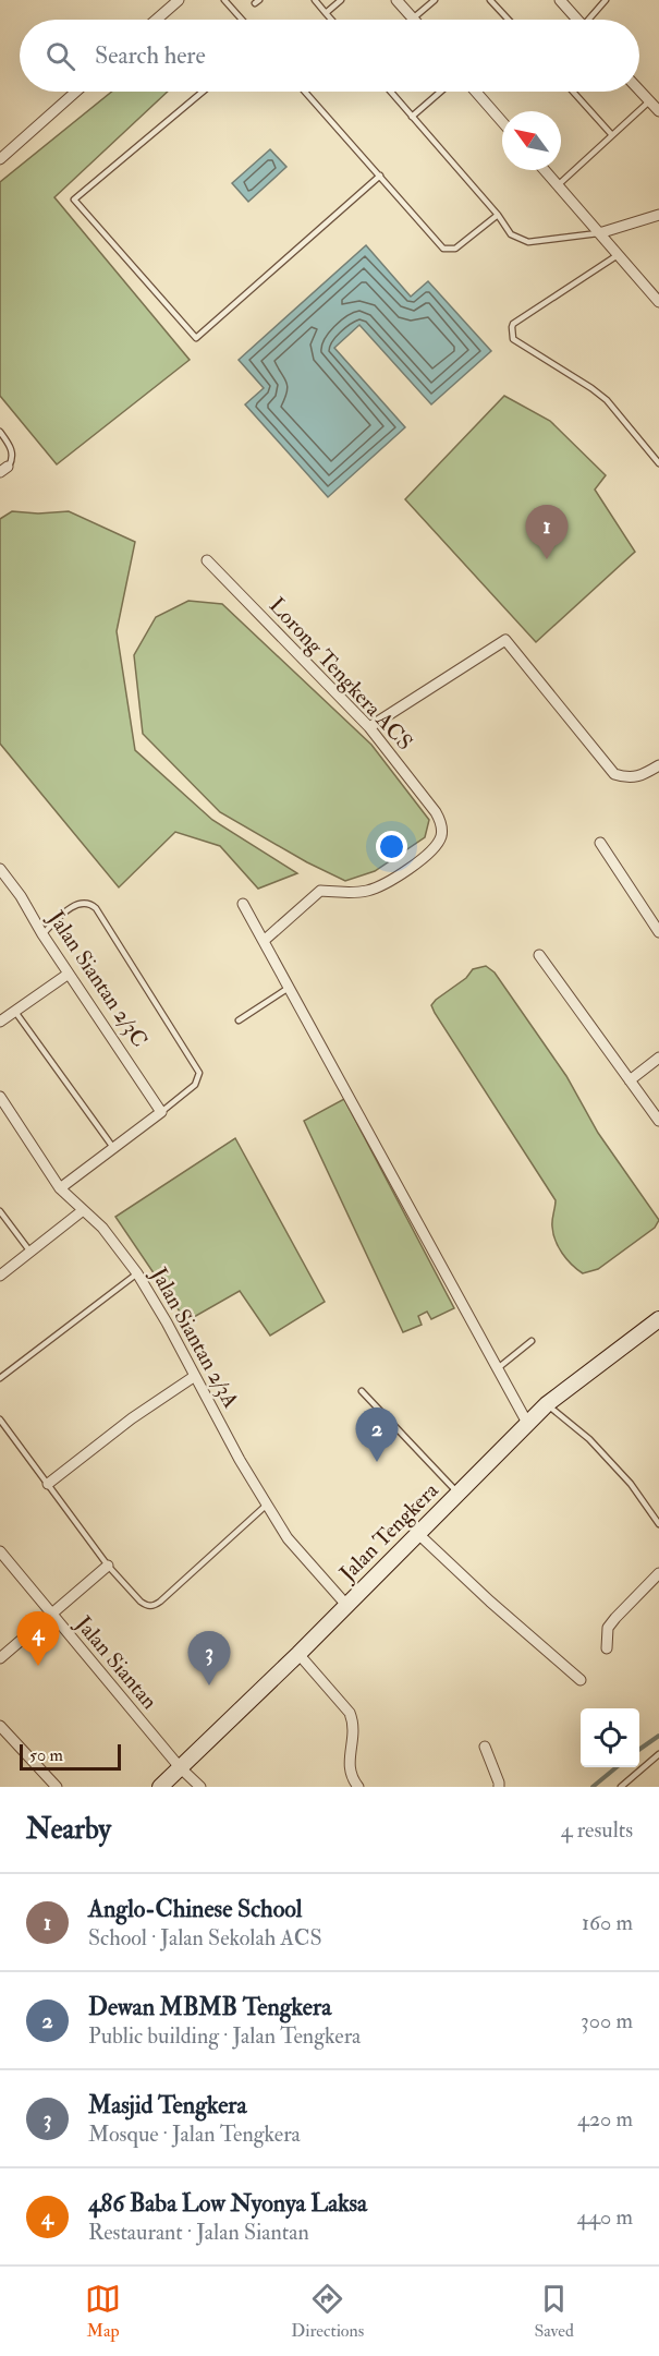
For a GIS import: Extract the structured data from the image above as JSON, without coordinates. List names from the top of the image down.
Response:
{
  "streets": {
    "main road": ["Jalan Tengkera"],
    "street": [
      "Lorong Tengkera ACS",
      "Jalan Siantan 2/3C",
      "Jalan Siantan 2/3A",
      "Jalan Siantan"
    ]
  },
  "crossings": [
    ["Jalan Siantan 2/3A", "Jalan Tengkera"],
    ["Jalan Tengkera", "Jalan Siantan"]
  ],
  "scale_bar": "50 m",
  "north": "top left",
  "page": {
    "search": "Search here",
    "pins": [
      "1",
      "2",
      "4",
      "3"
    ],
    "scale": "50 m",
    "heading": ["Nearby", "4 results"],
    "list": [
      {
        "mark": "1",
        "name": "Anglo-Chinese School",
        "note": "School · Jalan Sekolah ACS",
        "value": "160 m"
      },
      {
        "mark": "2",
        "name": "Dewan MBMB Tengkera",
        "note": "Public building · Jalan Tengkera",
        "value": "300 m"
      },
      {
        "mark": "3",
        "name": "Masjid Tengkera",
        "note": "Mosque · Jalan Tengkera",
        "value": "420 m"
      },
      {
        "mark": "4",
        "name": "486 Baba Low Nyonya Laksa",
        "note": "Restaurant · Jalan Siantan",
        "value": "440 m"
      }
    ],
    "nav": ["Map", "Directions", "Saved"]
  }
}
